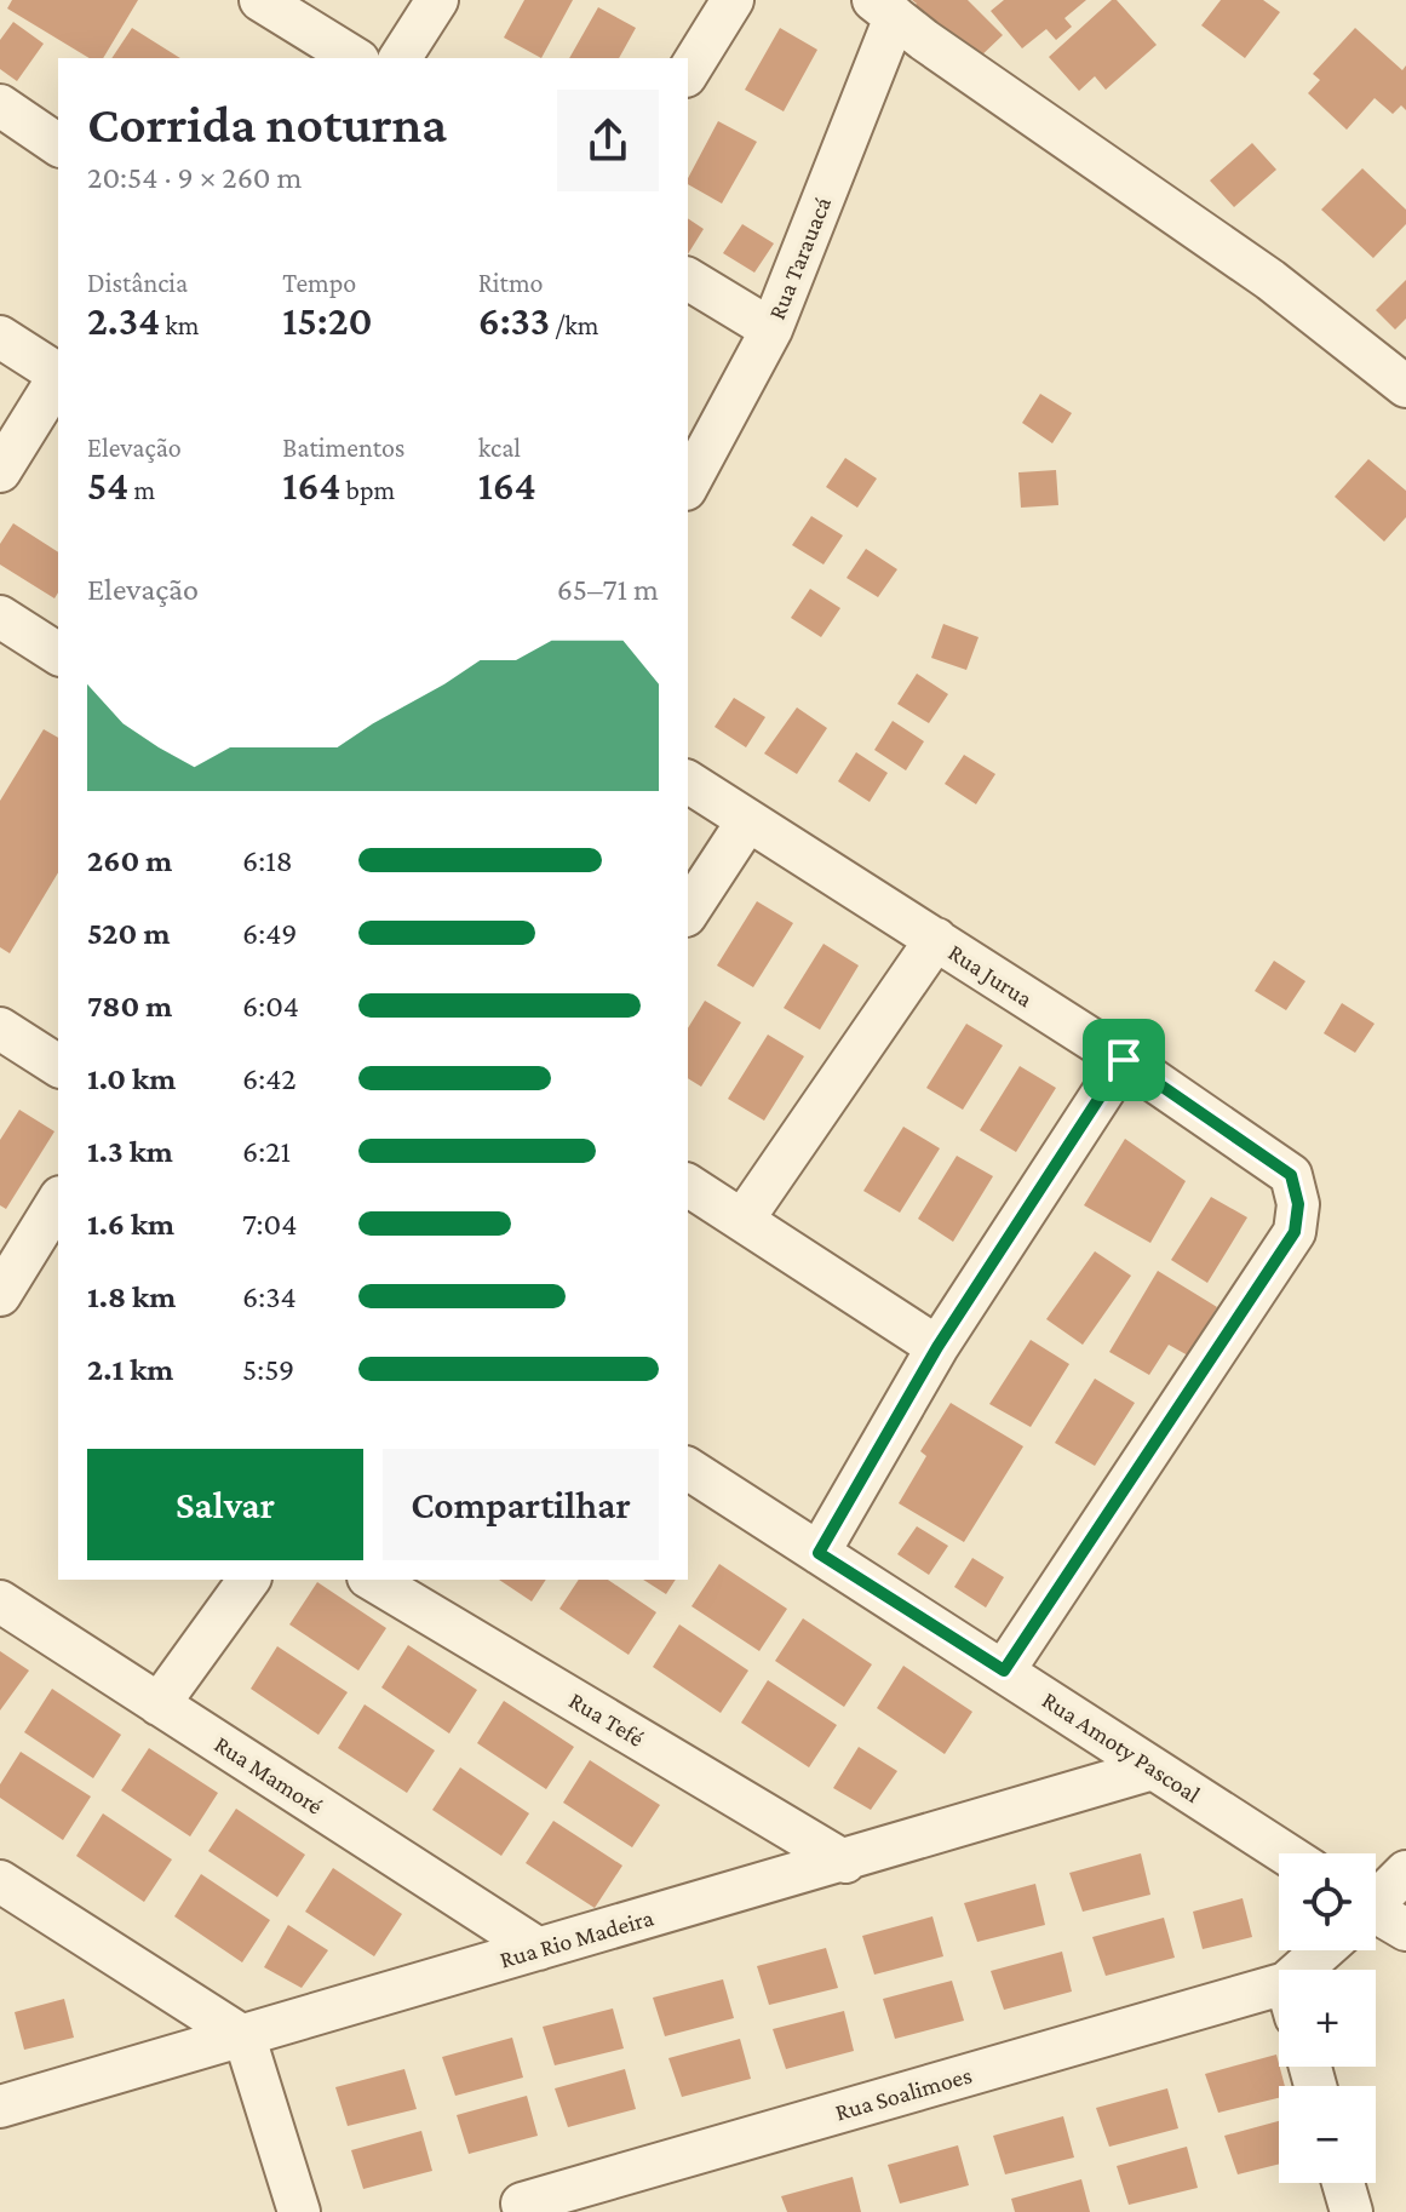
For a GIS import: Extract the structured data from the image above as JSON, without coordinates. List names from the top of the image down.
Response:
{
  "streets": {
    "street": [
      "Rua Tarauacá",
      "Rua Jurua",
      "Rua Tefé",
      "Rua Amoty Pascoal",
      "Rua Mamoré",
      "Rua Rio Madeira",
      "Rua Soalimoes"
    ]
  },
  "crossings": [
    ["Rua Jurua", "Rua Amoty Pascoal"],
    ["Rua Tefé", "Rua Rio Madeira"],
    ["Rua Amoty Pascoal", "Rua Rio Madeira"],
    ["Rua Mamoré", "Rua Rio Madeira"]
  ],
  "page": {
    "heading": ["Corrida noturna", "20:54 · 9 × 260 m"],
    "stats": [
      ["Distância", "2.34 km"],
      ["Tempo", "15:20"],
      ["Ritmo", "6:33 /km"],
      ["Elevação", "54 m"],
      ["Batimentos", "164 bpm"],
      ["kcal", "164"]
    ],
    "chart": ["Elevação", "65–71 m"],
    "list": [
      {
        "name": "260 m",
        "note": "6:18"
      },
      {
        "name": "520 m",
        "note": "6:49"
      },
      {
        "name": "780 m",
        "note": "6:04"
      },
      {
        "name": "1.0 km",
        "note": "6:42"
      },
      {
        "name": "1.3 km",
        "note": "6:21"
      },
      {
        "name": "1.6 km",
        "note": "7:04"
      },
      {
        "name": "1.8 km",
        "note": "6:34"
      },
      {
        "name": "2.1 km",
        "note": "5:59"
      }
    ],
    "buttons": ["Salvar", "Compartilhar"],
    "map_buttons": ["+", "−"]
  }
}
